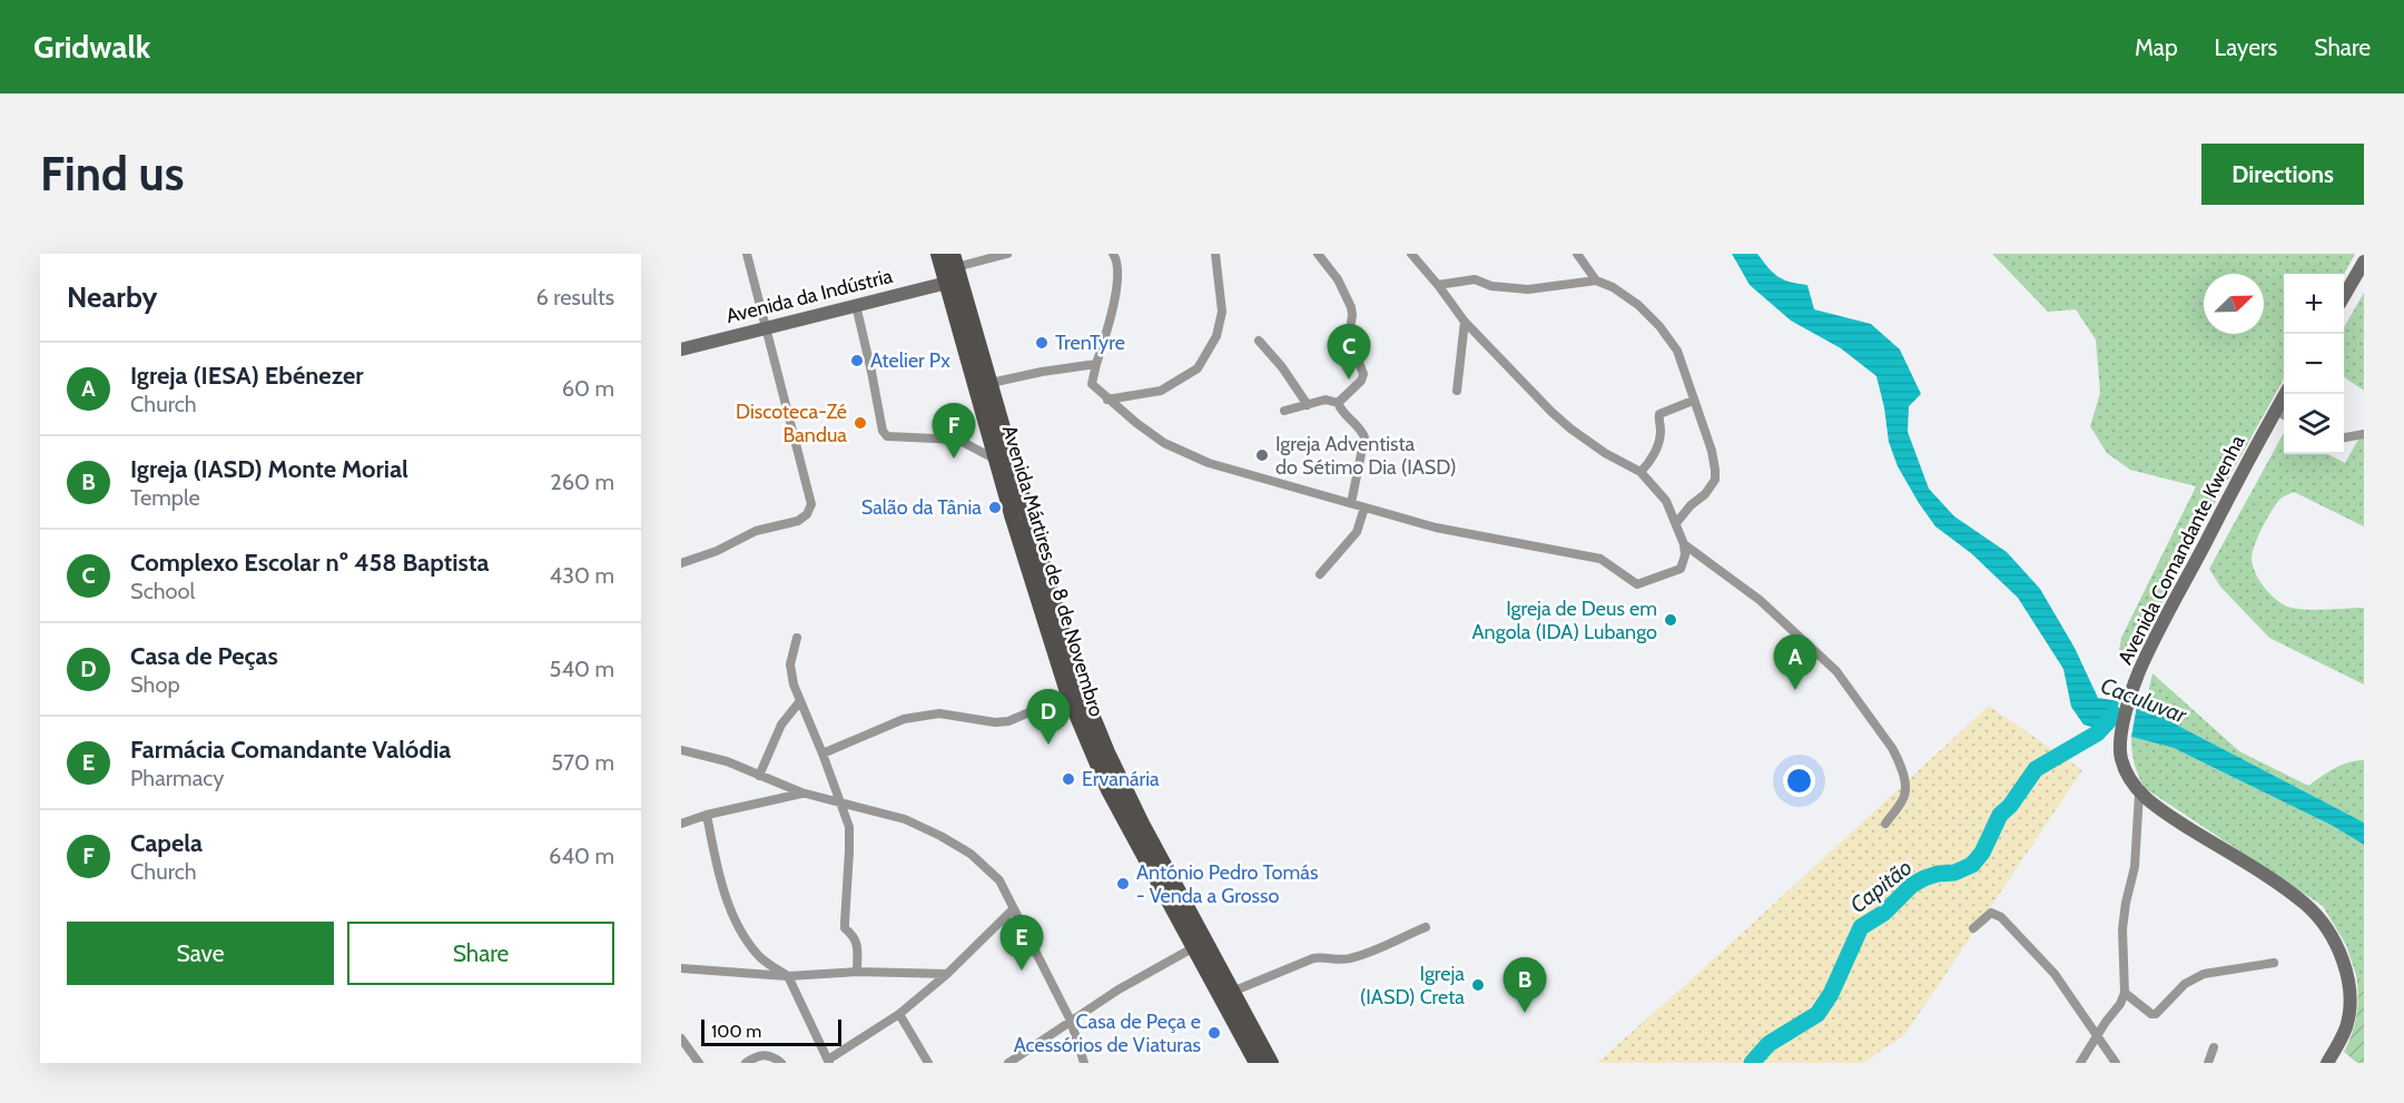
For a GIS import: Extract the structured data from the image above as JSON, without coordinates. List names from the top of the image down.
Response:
{
  "streets": {
    "main road": ["Avenida da Indústria", "Avenida Comandante Kwenha", "Avenida Mártires de 8 de Novembro"]
  },
  "crossings": [
    ["Avenida da Indústria", "Avenida Mártires de 8 de Novembro"]
  ],
  "water": ["Caculuvar", "Capitão"],
  "places": [
    "TrenTyre",
    "Atelier Px",
    "Discoteca-Zé Bandua",
    "Igreja Adventista do Sétimo Dia (IASD)",
    "Salão da Tânia",
    "Igreja de Deus em Angola (IDA) Lubango",
    "Ervanária",
    "António Pedro Tomás - Venda a Grosso",
    "Igreja (IASD) Creta",
    "Casa de Peça e Acessórios de Viaturas"
  ],
  "scale_bar": "100 m",
  "north": "top right",
  "page": {
    "header": "Gridwalk",
    "nav": ["Map", "Layers", "Share"],
    "buttons": [
      "Directions",
      ["Save", "Share"]
    ],
    "title": "Find us",
    "heading": ["Nearby", "6 results"],
    "map_buttons": ["+", "−"],
    "pins": [
      "C",
      "F",
      "A",
      "D",
      "E",
      "B"
    ],
    "list": [
      {
        "mark": "A",
        "name": "Igreja (IESA) Ebénezer",
        "note": "Church",
        "value": "60 m"
      },
      {
        "mark": "B",
        "name": "Igreja (IASD) Monte Morial",
        "note": "Temple",
        "value": "260 m"
      },
      {
        "mark": "C",
        "name": "Complexo Escolar nº 458 Baptista",
        "note": "School",
        "value": "430 m"
      },
      {
        "mark": "D",
        "name": "Casa de Peças",
        "note": "Shop",
        "value": "540 m"
      },
      {
        "mark": "E",
        "name": "Farmácia Comandante Valódia",
        "note": "Pharmacy",
        "value": "570 m"
      },
      {
        "mark": "F",
        "name": "Capela",
        "note": "Church",
        "value": "640 m"
      }
    ],
    "scale": "100 m"
  }
}
